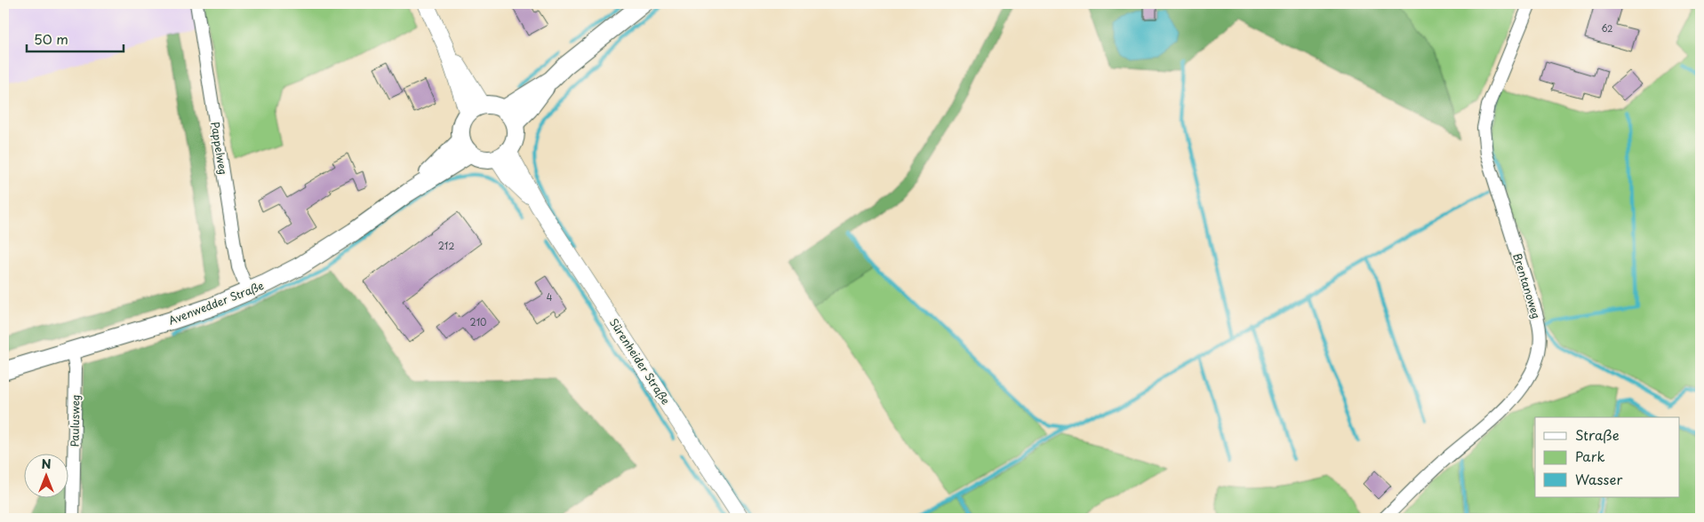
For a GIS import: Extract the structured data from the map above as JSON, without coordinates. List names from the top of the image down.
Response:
{
  "streets": {
    "main road": ["Avenwedder Straße"],
    "street": [
      "Pappelweg",
      "Brentanoweg",
      "Sürenheider Straße",
      "Paulusweg"
    ]
  },
  "crossings": [
    ["Pappelweg", "Avenwedder Straße"],
    ["Avenwedder Straße", "Sürenheider Straße"],
    ["Avenwedder Straße", "Paulusweg"]
  ],
  "house_numbers": [
    "62",
    "212",
    "4",
    "210"
  ],
  "legend": ["Straße", "Park", "Wasser"],
  "scale_bar": "50 m",
  "north": "top"
}
